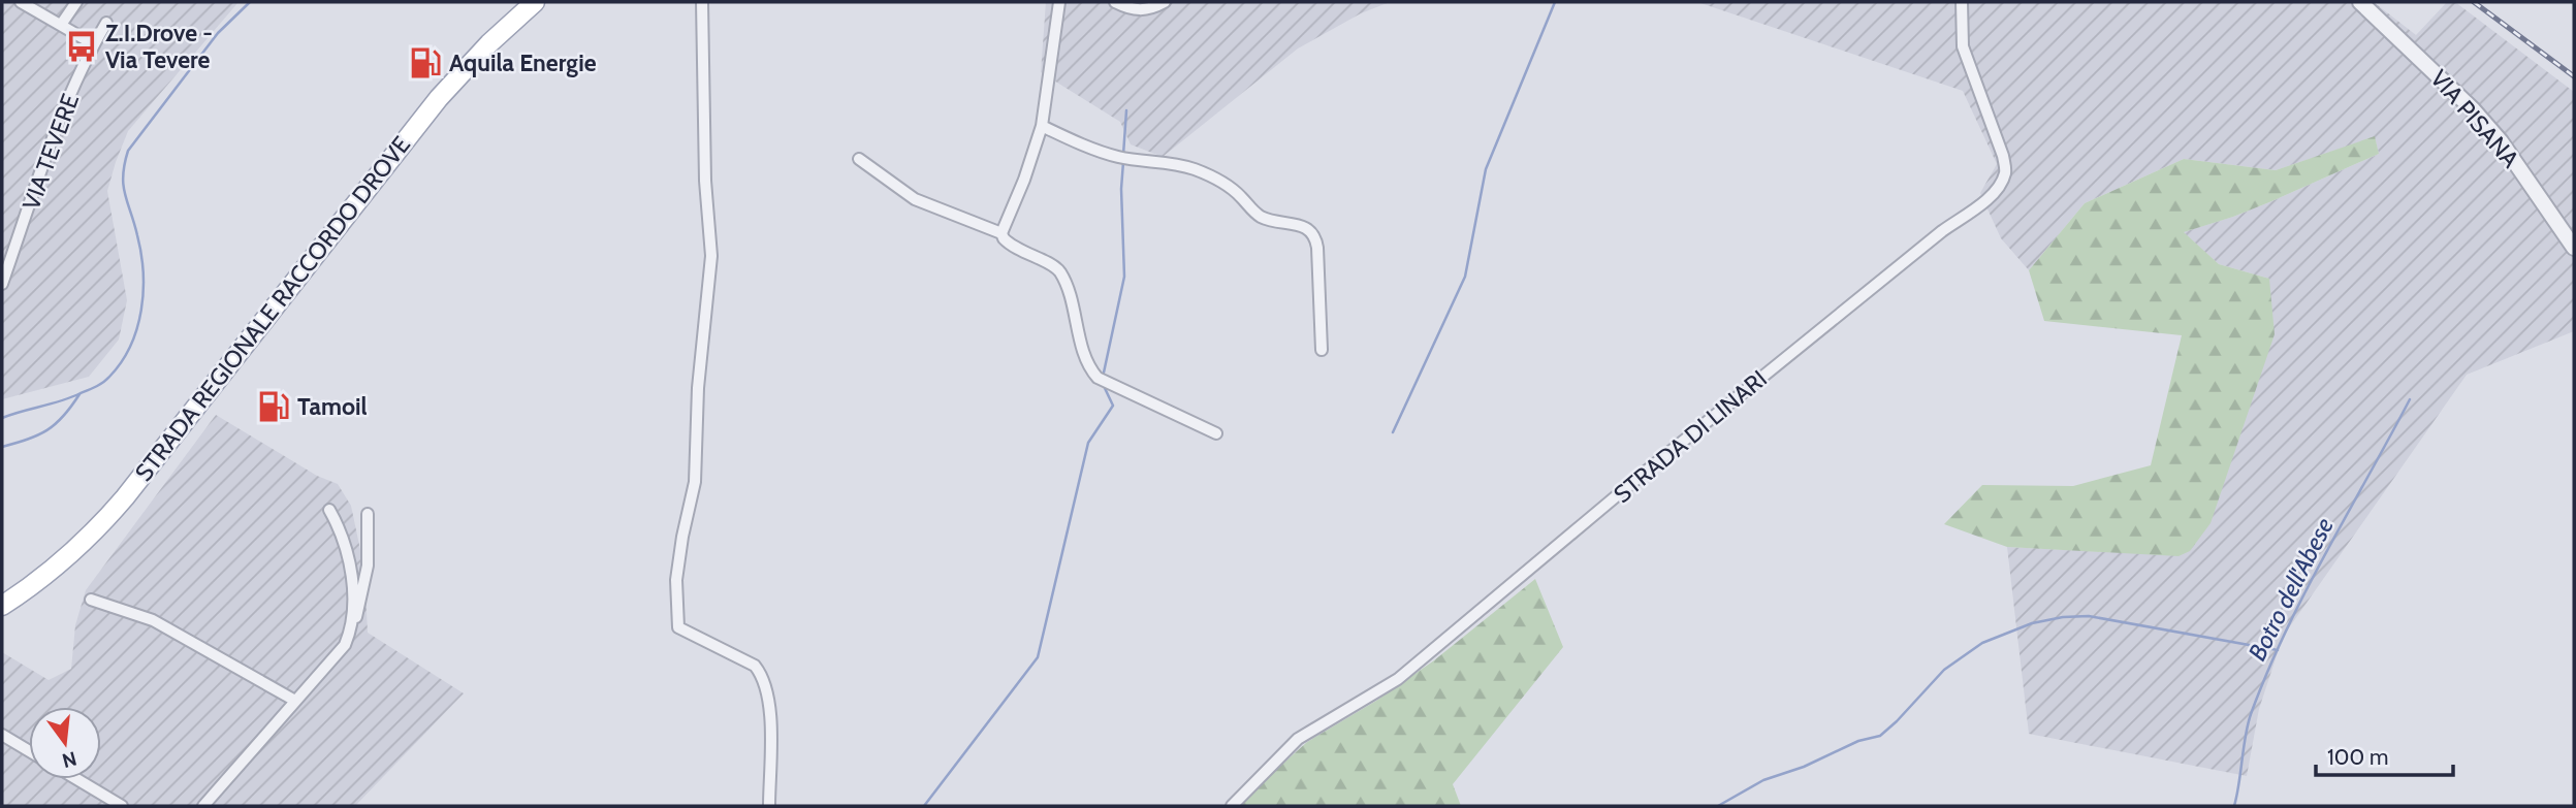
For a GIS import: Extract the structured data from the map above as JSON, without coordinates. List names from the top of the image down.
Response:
{
  "streets": {
    "main road": ["STRADA REGIONALE RACCORDO DROVE"],
    "street": ["VIA PISANA", "VIA TEVERE", "STRADA DI LINARI"]
  },
  "water": ["Botro dell'Abese"],
  "places": {
    "bus stop": ["Z.I.Drove - Via Tevere"],
    "fuel station": ["Aquila Energie", "Tamoil"]
  },
  "scale_bar": "100 m",
  "north": "bottom"
}
